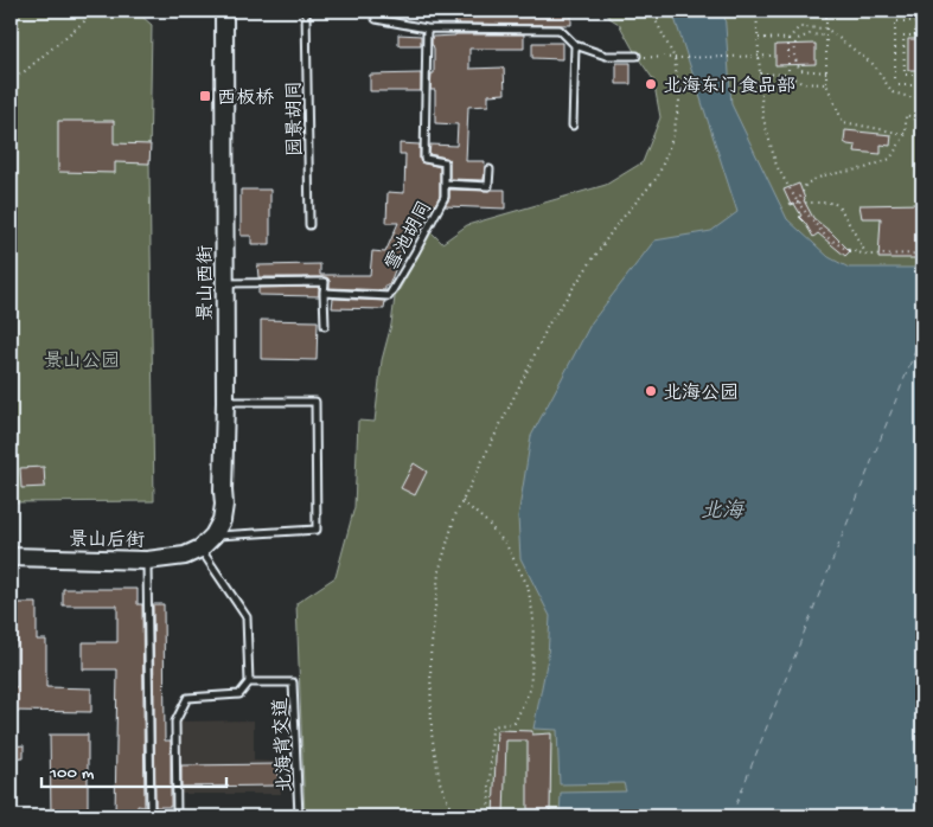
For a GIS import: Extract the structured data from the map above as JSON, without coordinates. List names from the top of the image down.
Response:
{
  "streets": {
    "street": ["景山西街", "景山后街"],
    "lane": ["园景胡同", "雪池胡同", "北海背交道"]
  },
  "crossings": [
    ["雪池胡同", "景山西街"],
    ["景山西街", "景山后街"]
  ],
  "water": ["北海"],
  "parks": ["景山公园"],
  "places": {
    "other": ["北海东门食品部", "北海公园"],
    "transit": ["西板桥"]
  },
  "scale_bar": "100 m"
}
